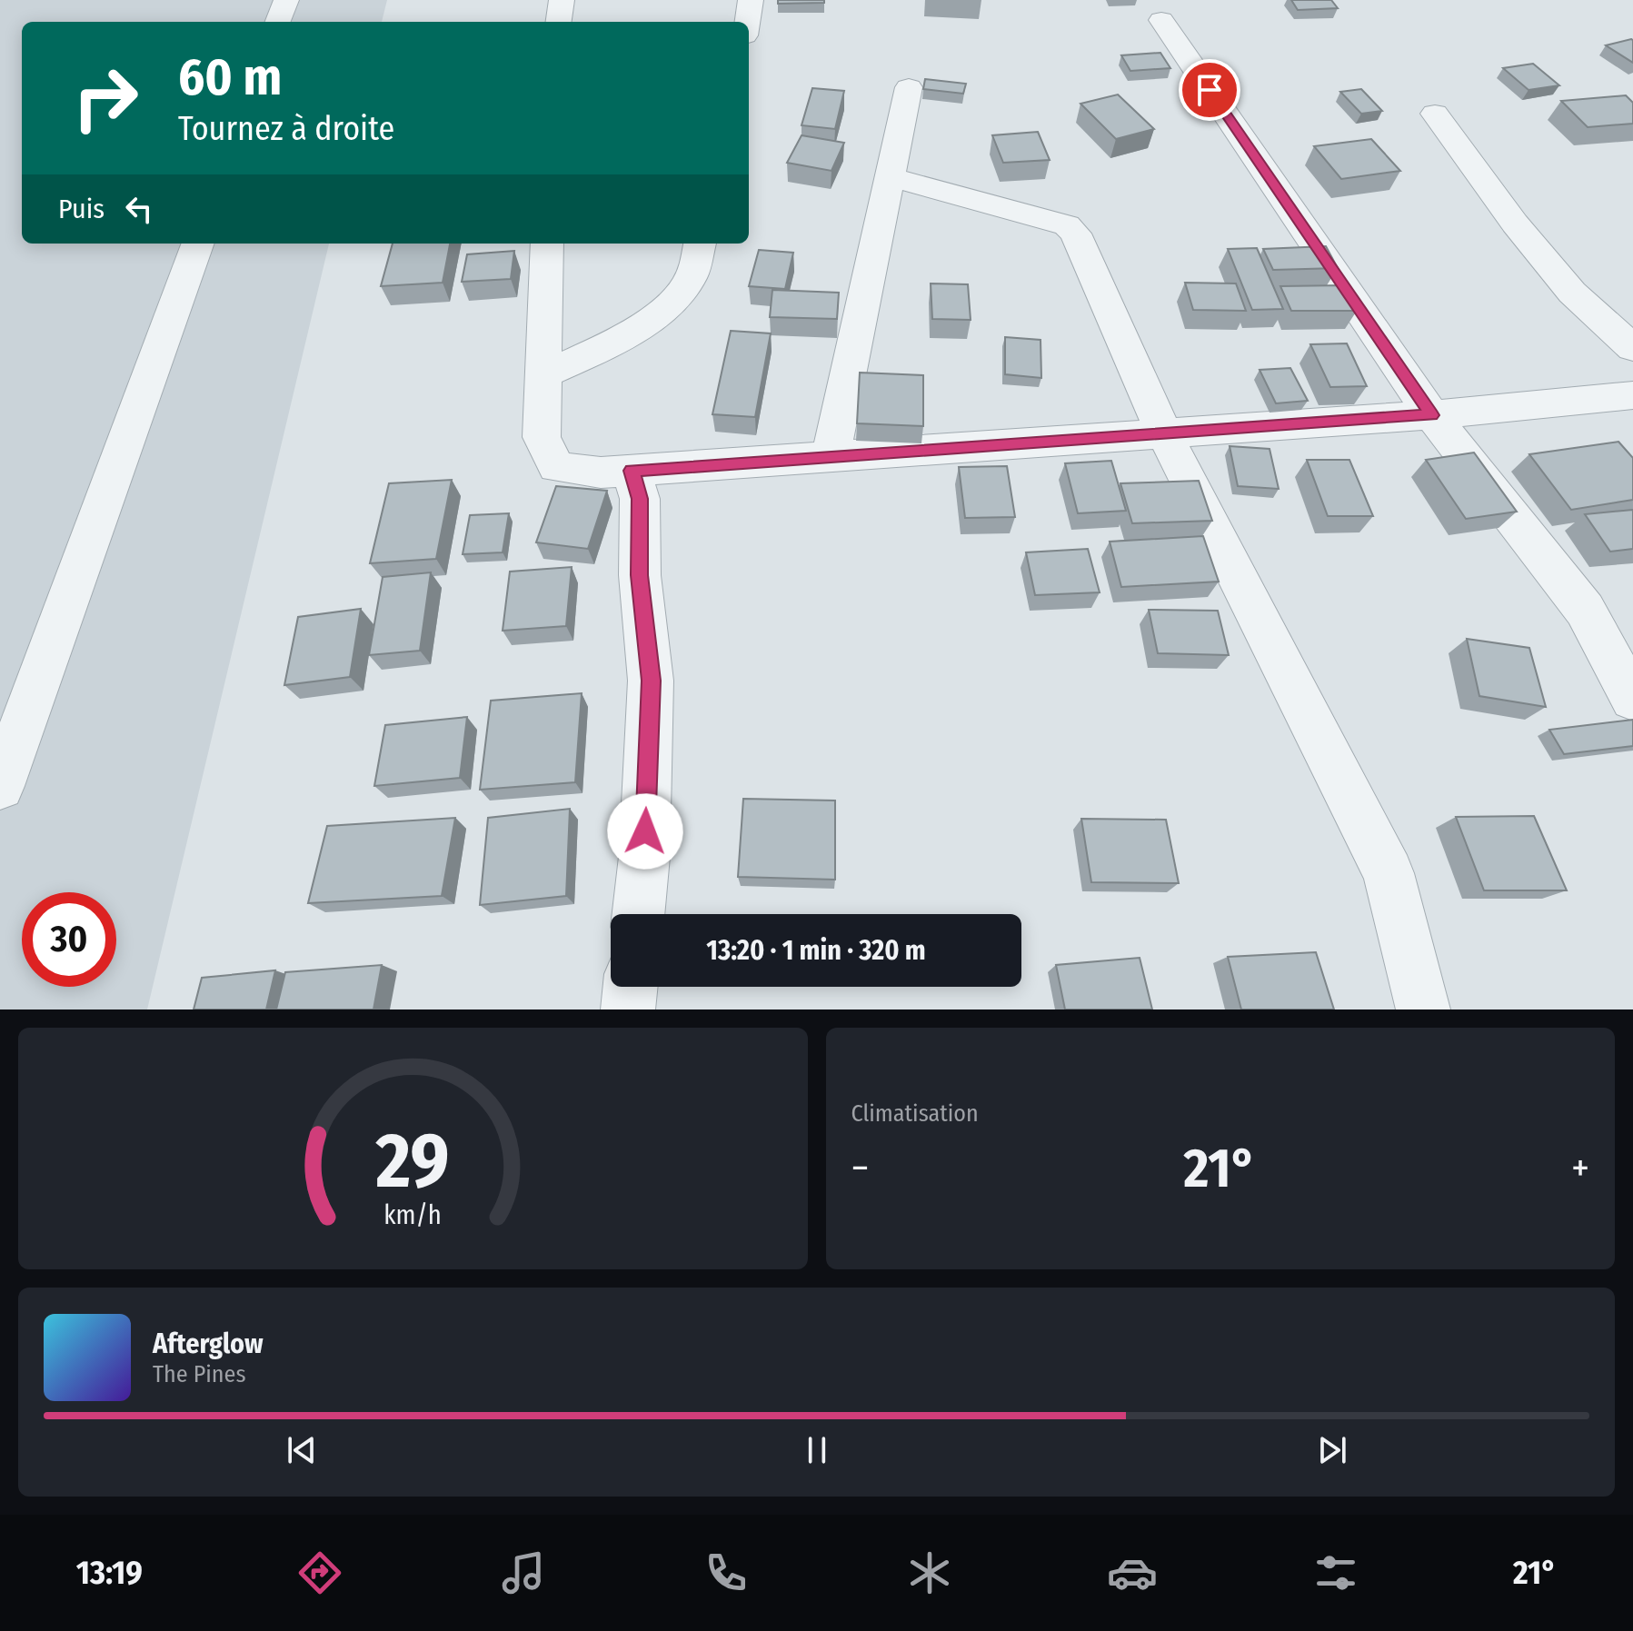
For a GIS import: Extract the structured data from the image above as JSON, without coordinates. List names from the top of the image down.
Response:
{
  "page": {
    "turn": ["60 m", "Tournez à droite"],
    "then": "Puis",
    "limit": "30",
    "trip": "13:20 · 1 min · 320 m",
    "tile": "Climatisation",
    "heat": ["−", "21°", "+"],
    "song": ["Afterglow", "The Pines"],
    "tabs": ["13:19", "21°"],
    "gauge": ["29", "km/h"]
  }
}
